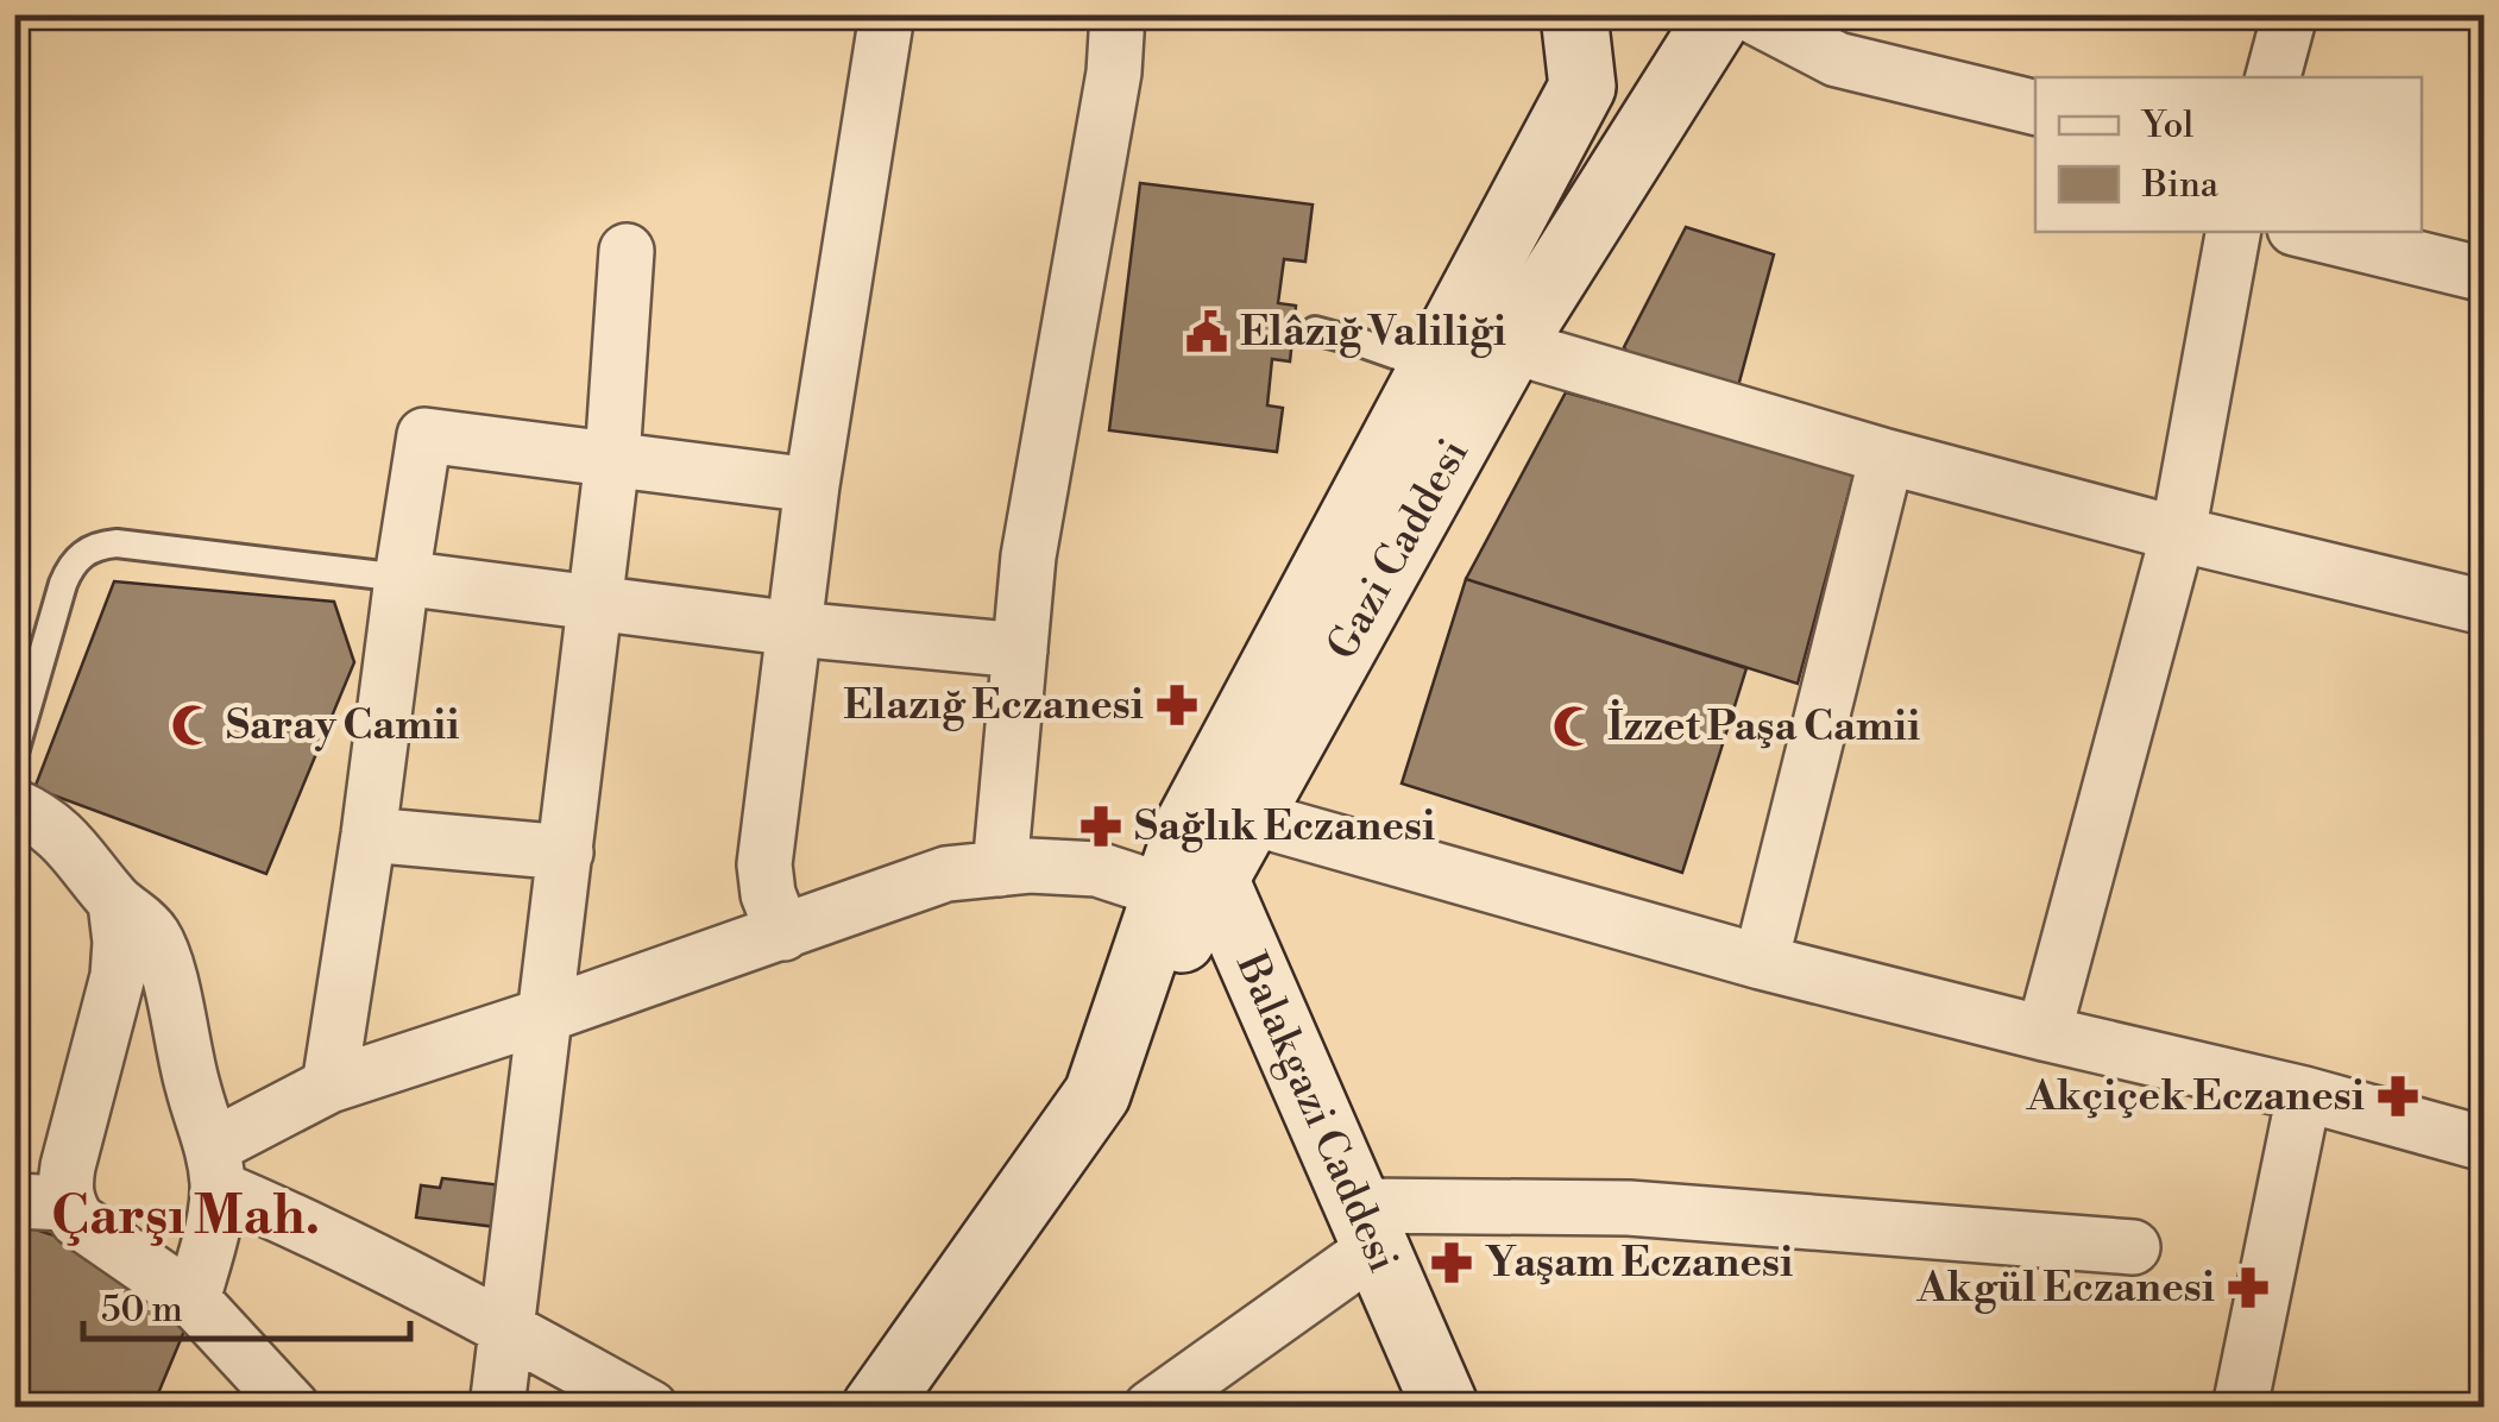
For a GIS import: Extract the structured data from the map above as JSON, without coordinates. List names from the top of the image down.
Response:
{
  "streets": {
    "main road": ["Gazi Caddesi", "Balakgazi Caddesi"]
  },
  "crossings": [
    ["Gazi Caddesi", "Balakgazi Caddesi"]
  ],
  "districts": ["Çarşı Mah."],
  "places": {
    "public building": ["Elâzığ Valiliği"],
    "pharmacy": [
      "Elazığ Eczanesi",
      "Sağlık Eczanesi",
      "Akçiçek Eczanesi",
      "Yaşam Eczanesi",
      "Akgül Eczanesi"
    ],
    "mosque": ["Saray Camii", "İzzet Paşa Camii"]
  },
  "legend": ["Yol", "Bina"],
  "scale_bar": "50 m"
}
